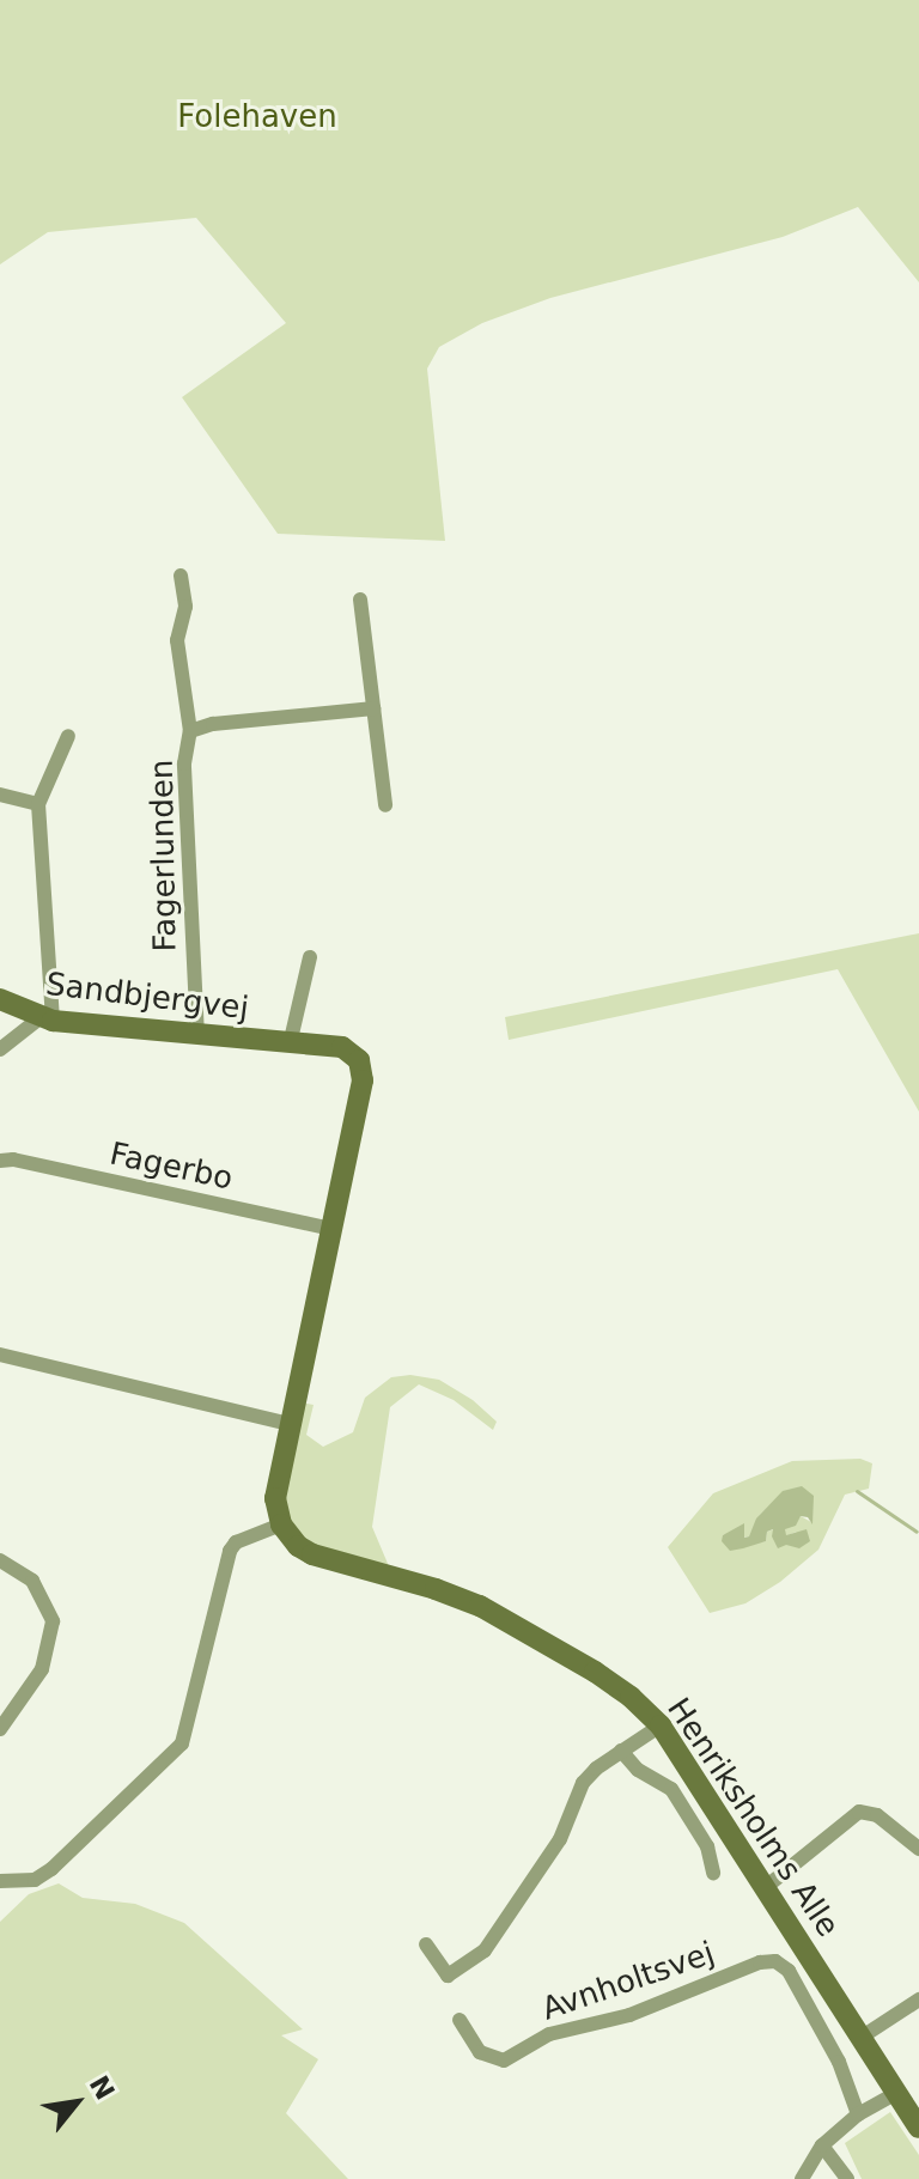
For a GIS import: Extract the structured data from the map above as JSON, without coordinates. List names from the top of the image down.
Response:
{
  "streets": {
    "street": [
      "Fagerlunden",
      "Sandbjergvej",
      "Fagerbo",
      "Henriksholms Alle",
      "Avnholtsvej"
    ]
  },
  "crossings": [
    ["Fagerlunden", "Sandbjergvej"],
    ["Sandbjergvej", "Fagerbo"]
  ],
  "parks": ["Folehaven"],
  "north": "top right"
}
